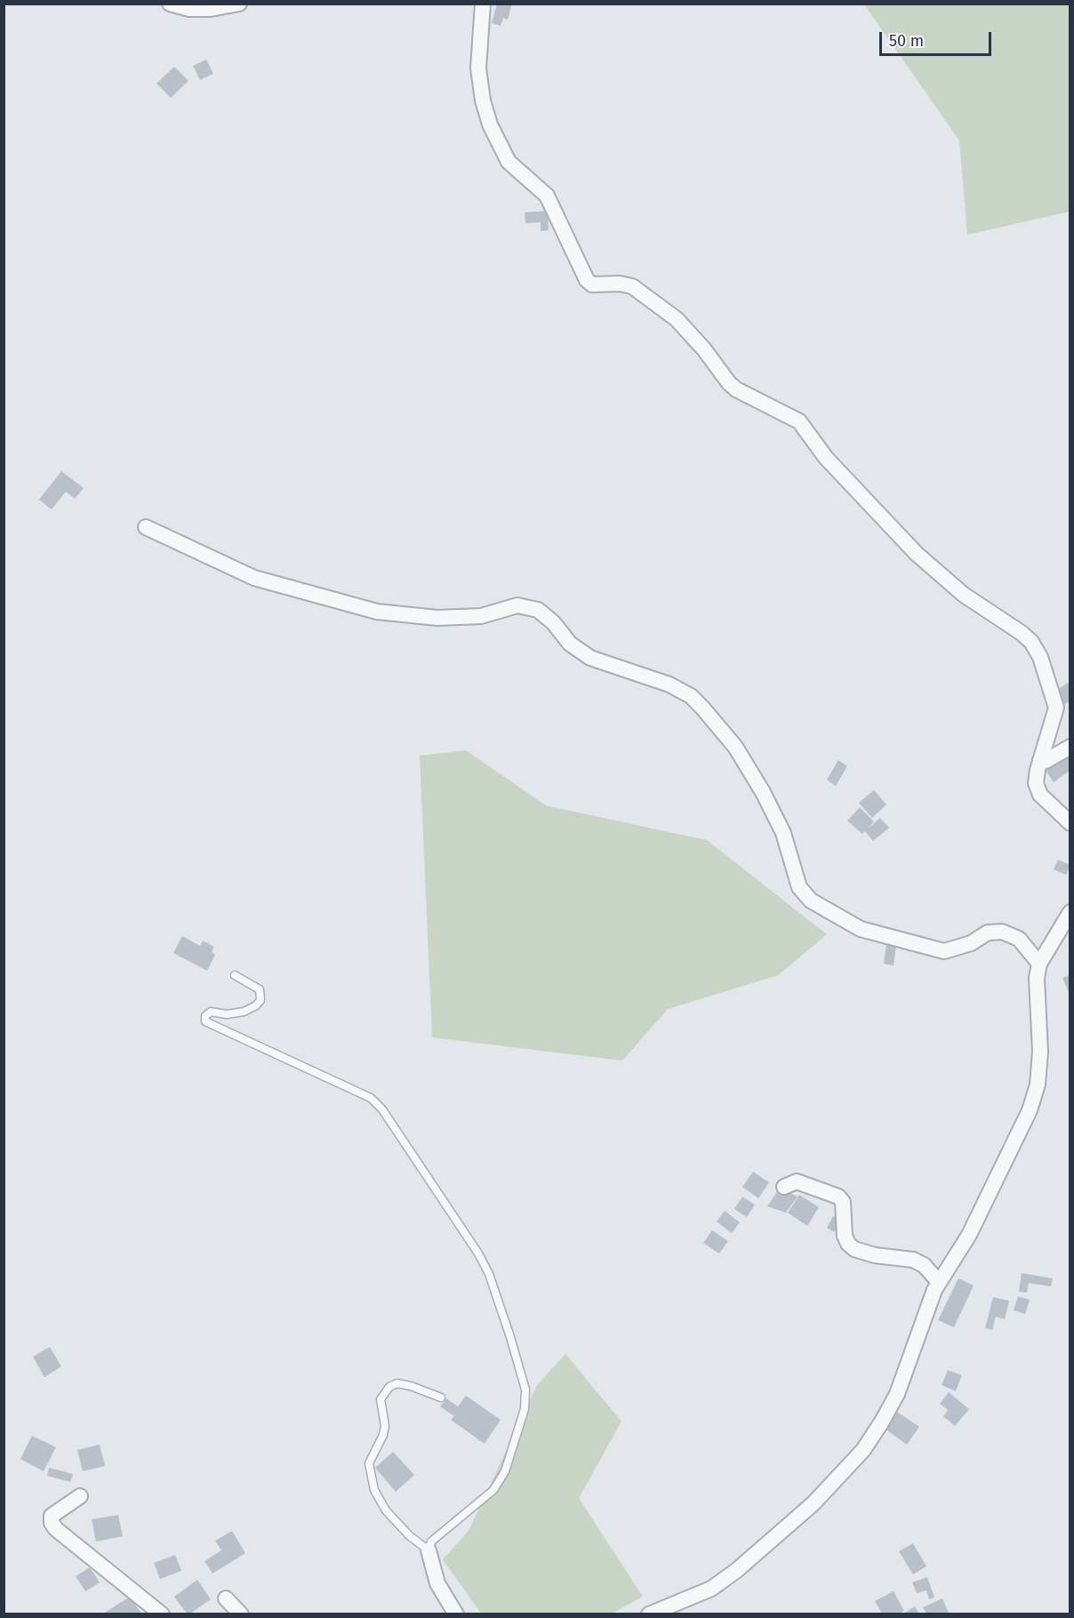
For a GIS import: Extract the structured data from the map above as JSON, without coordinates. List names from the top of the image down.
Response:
{
  "scale_bar": "50 m"
}
